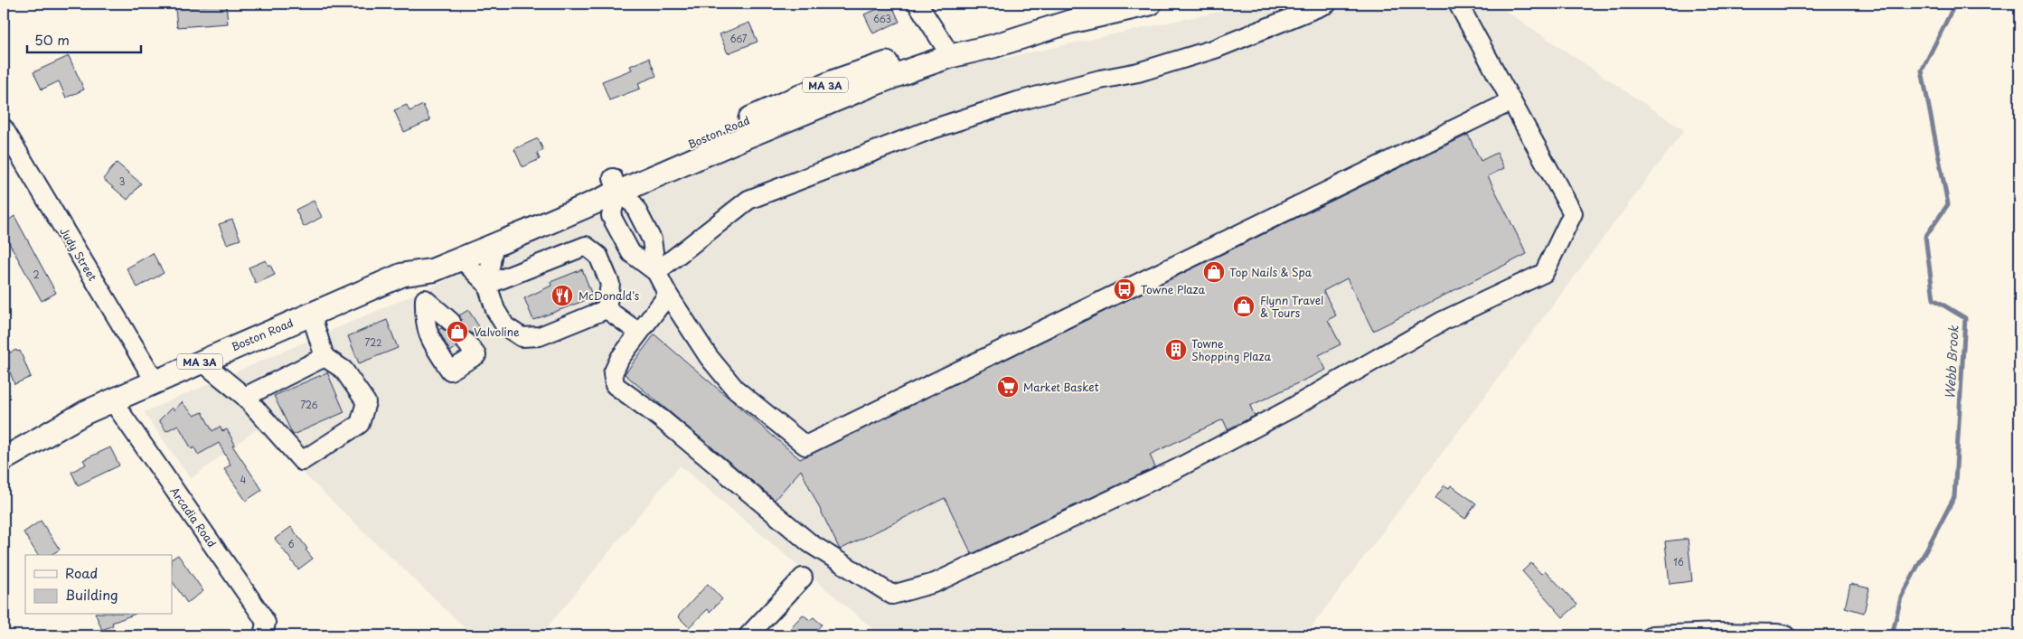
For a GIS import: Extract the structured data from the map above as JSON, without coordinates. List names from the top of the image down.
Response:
{
  "streets": {
    "main road": ["MA 3A", "Boston Road"],
    "street": ["Judy Street", "Arcadia Road"]
  },
  "crossings": [
    ["Boston Road", "Judy Street"],
    ["Boston Road", "Arcadia Road"]
  ],
  "water": ["Webb Brook"],
  "places": {
    "shop": ["Top Nails & Spa", "Flynn Travel & Tours", "Valvoline"],
    "bus stop": ["Towne Plaza"],
    "restaurant": ["McDonald's"],
    "building": ["Towne Shopping Plaza"],
    "supermarket": ["Market Basket"]
  },
  "house_numbers": [
    "663",
    "667",
    "3",
    "2",
    "722",
    "726",
    "4",
    "6",
    "16"
  ],
  "legend": ["Road", "Building"],
  "scale_bar": "50 m"
}
